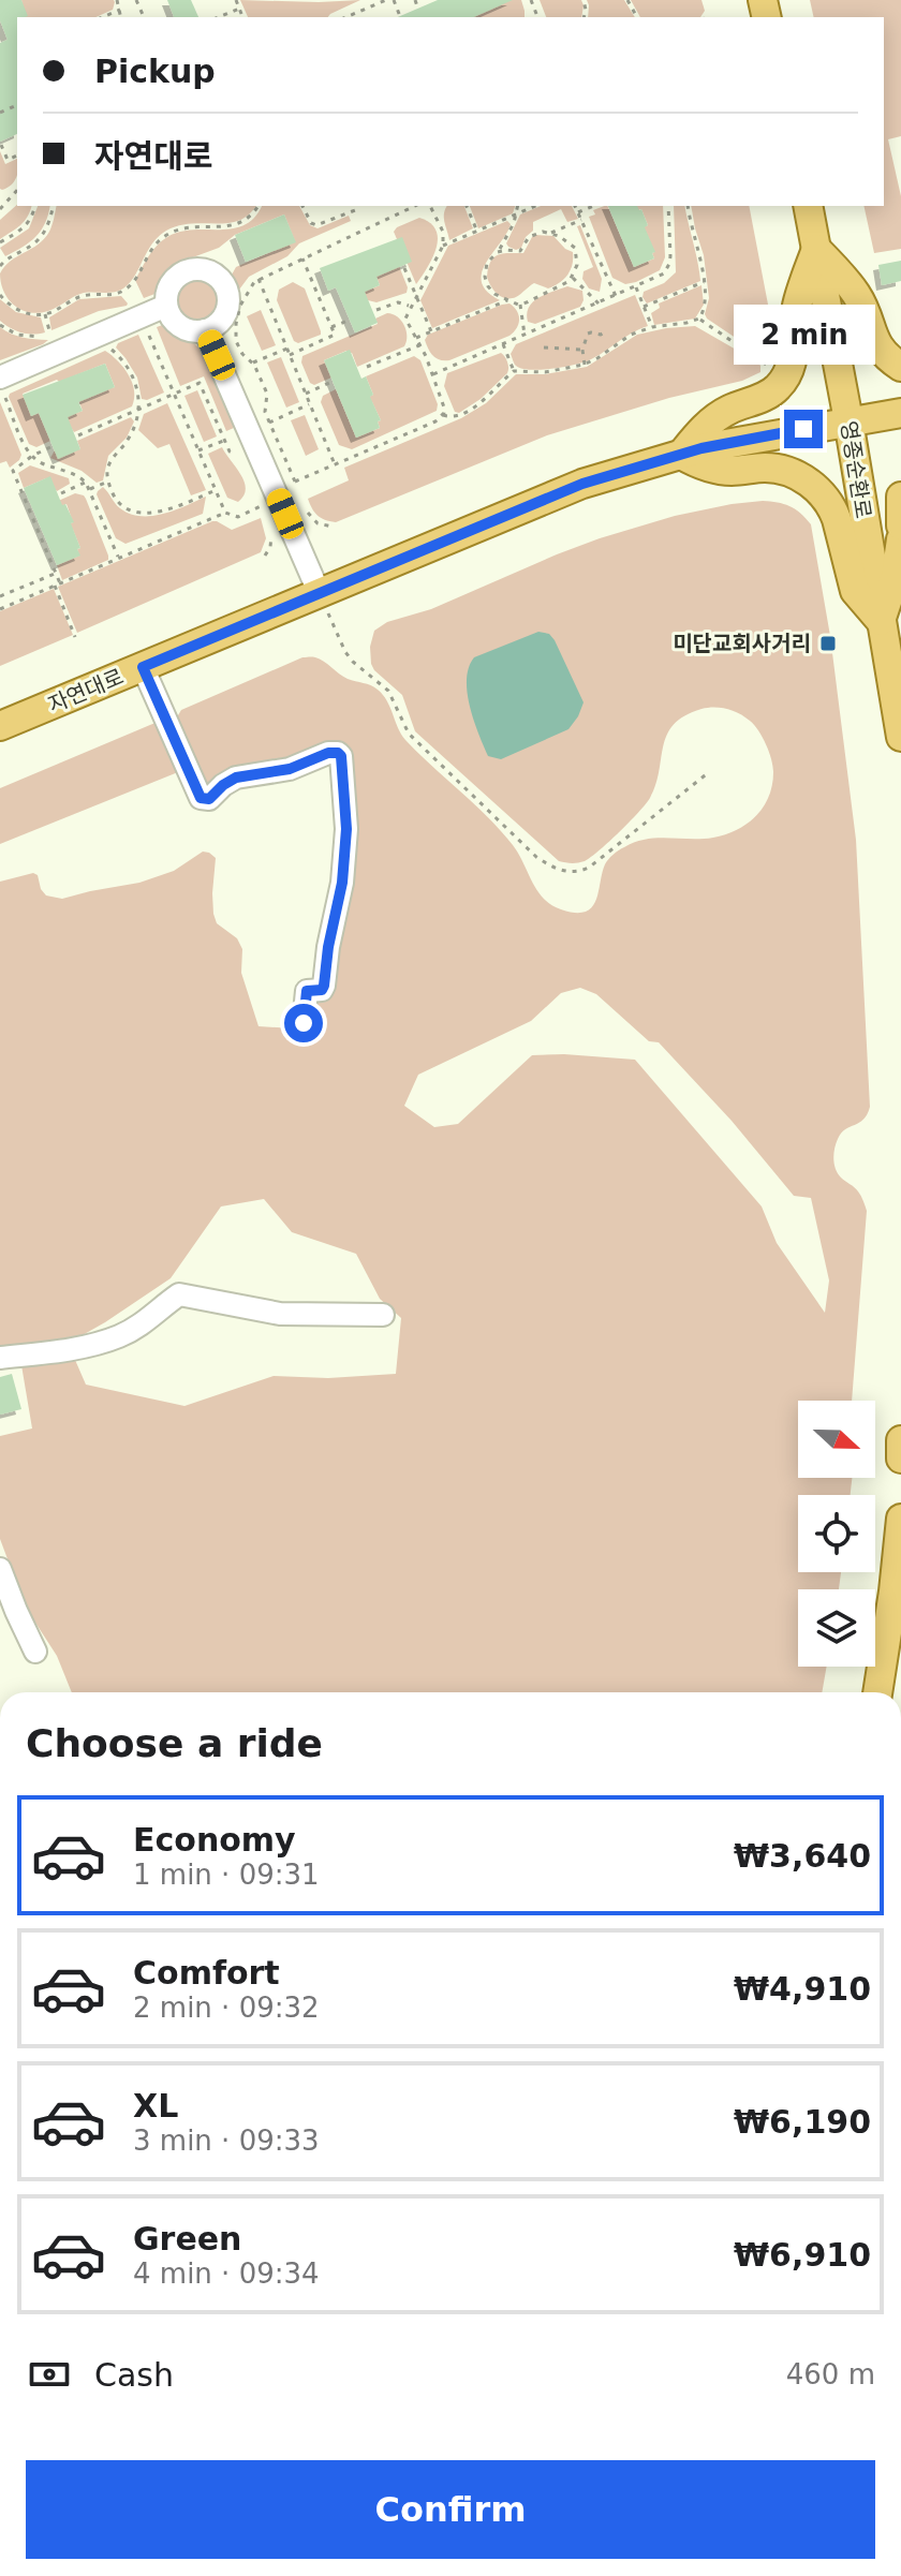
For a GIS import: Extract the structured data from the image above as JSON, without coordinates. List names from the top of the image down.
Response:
{
  "streets": {
    "main road": ["영종순환로", "자연대로"]
  },
  "crossings": [
    ["영종순환로", "자연대로"]
  ],
  "places": {
    "transit": ["미단교회사거리"]
  },
  "north": "right",
  "page": {
    "banner": ["Pickup", "자연대로"],
    "bubble": "2 min",
    "heading": "Choose a ride",
    "list": [
      {
        "name": "Economy",
        "note": "1 min · 09:31",
        "value": "₩3,640"
      },
      {
        "name": "Comfort",
        "note": "2 min · 09:32",
        "value": "₩4,910"
      },
      {
        "name": "XL",
        "note": "3 min · 09:33",
        "value": "₩6,190"
      },
      {
        "name": "Green",
        "note": "4 min · 09:34",
        "value": "₩6,910"
      }
    ],
    "pay": ["Cash", "460 m"],
    "buttons": "Confirm"
  }
}
